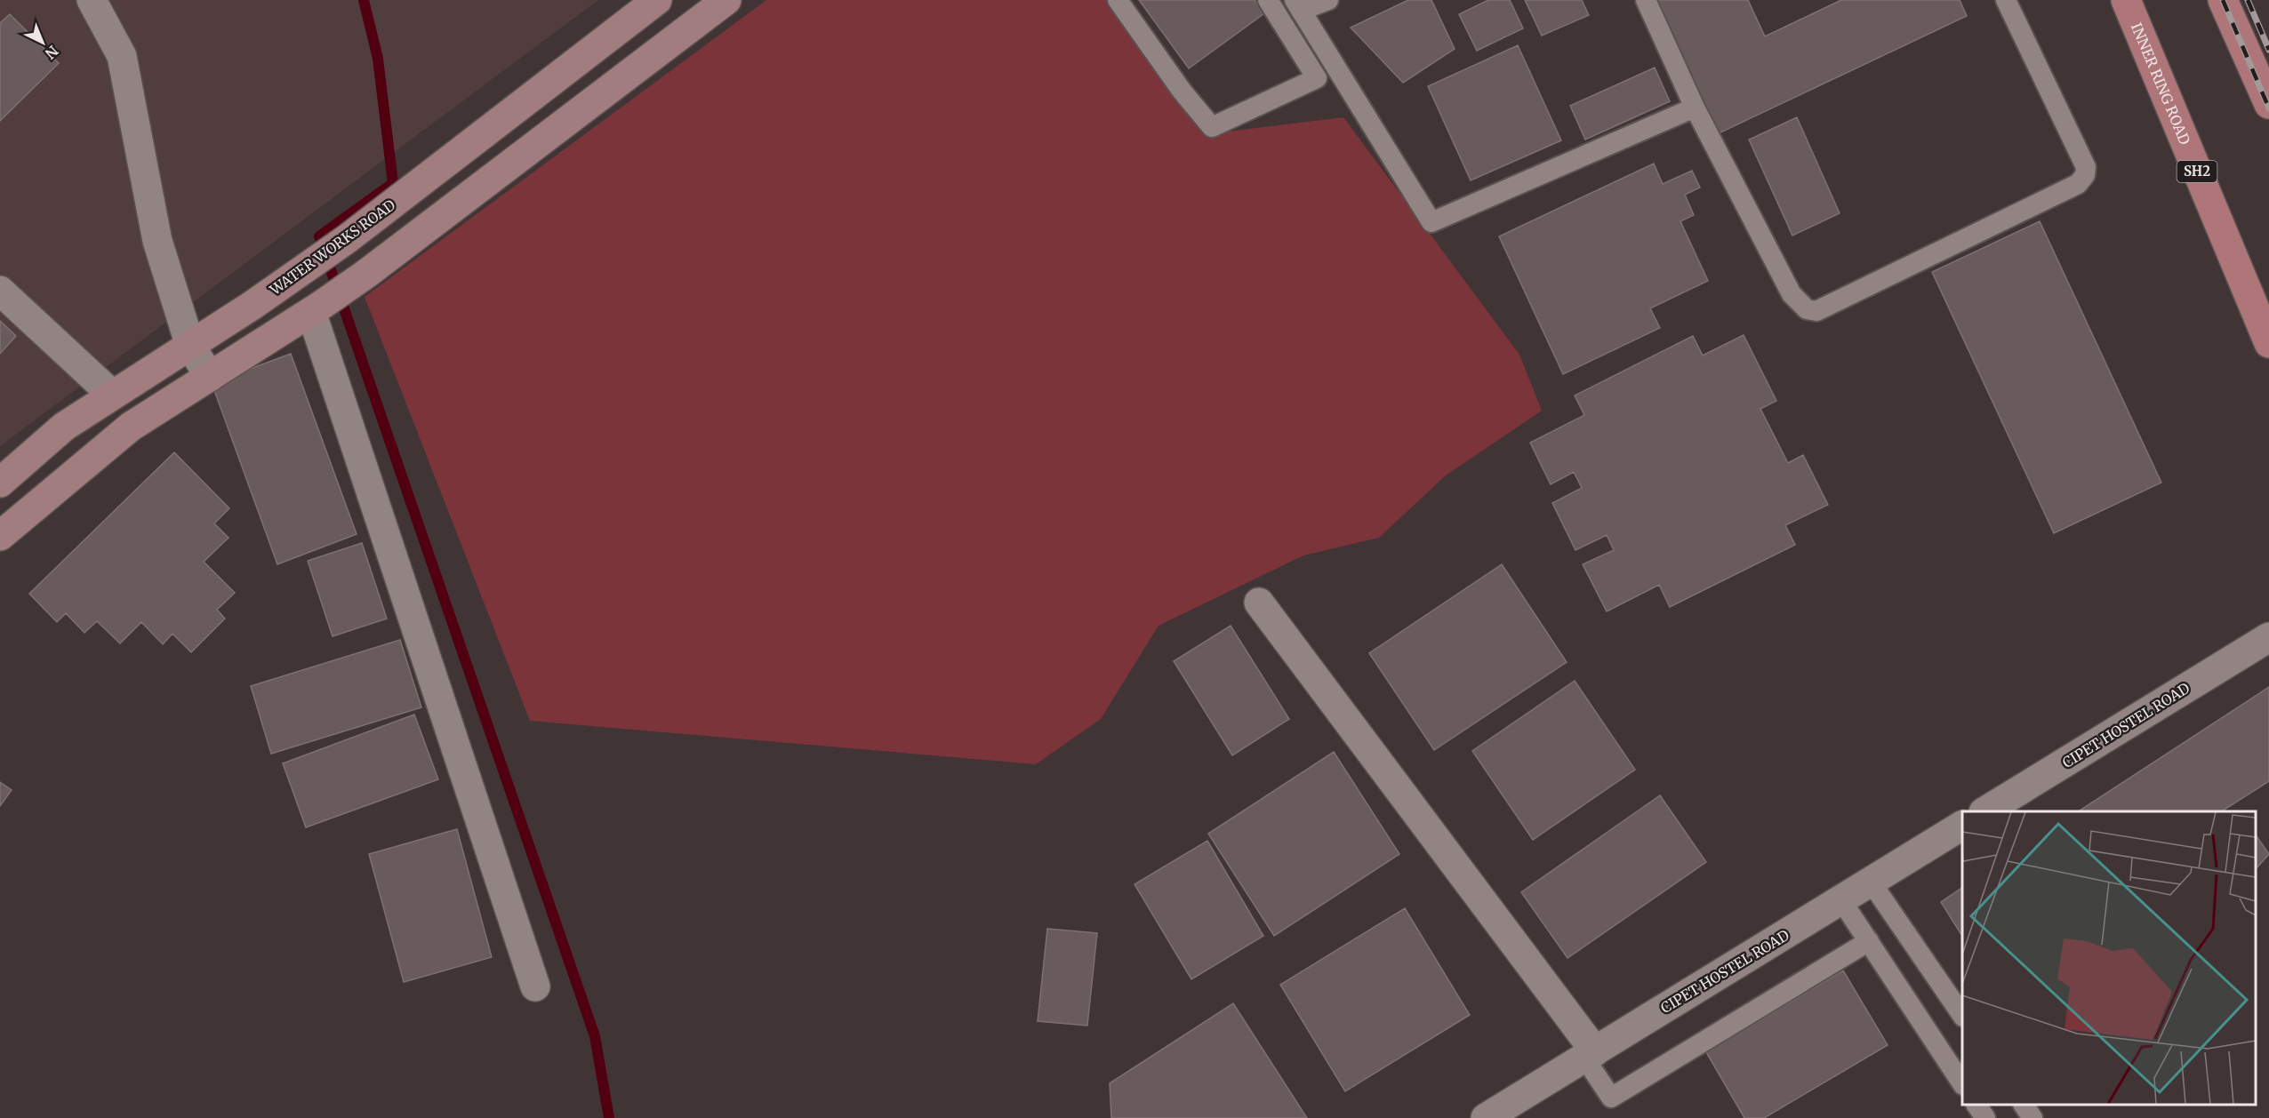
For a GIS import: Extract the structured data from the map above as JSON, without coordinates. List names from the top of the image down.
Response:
{
  "streets": {
    "main road": ["INNER RING ROAD", "SH2", "WATER WORKS ROAD"],
    "street": ["CIPET HOSTEL ROAD"]
  },
  "north": "bottom right"
}
